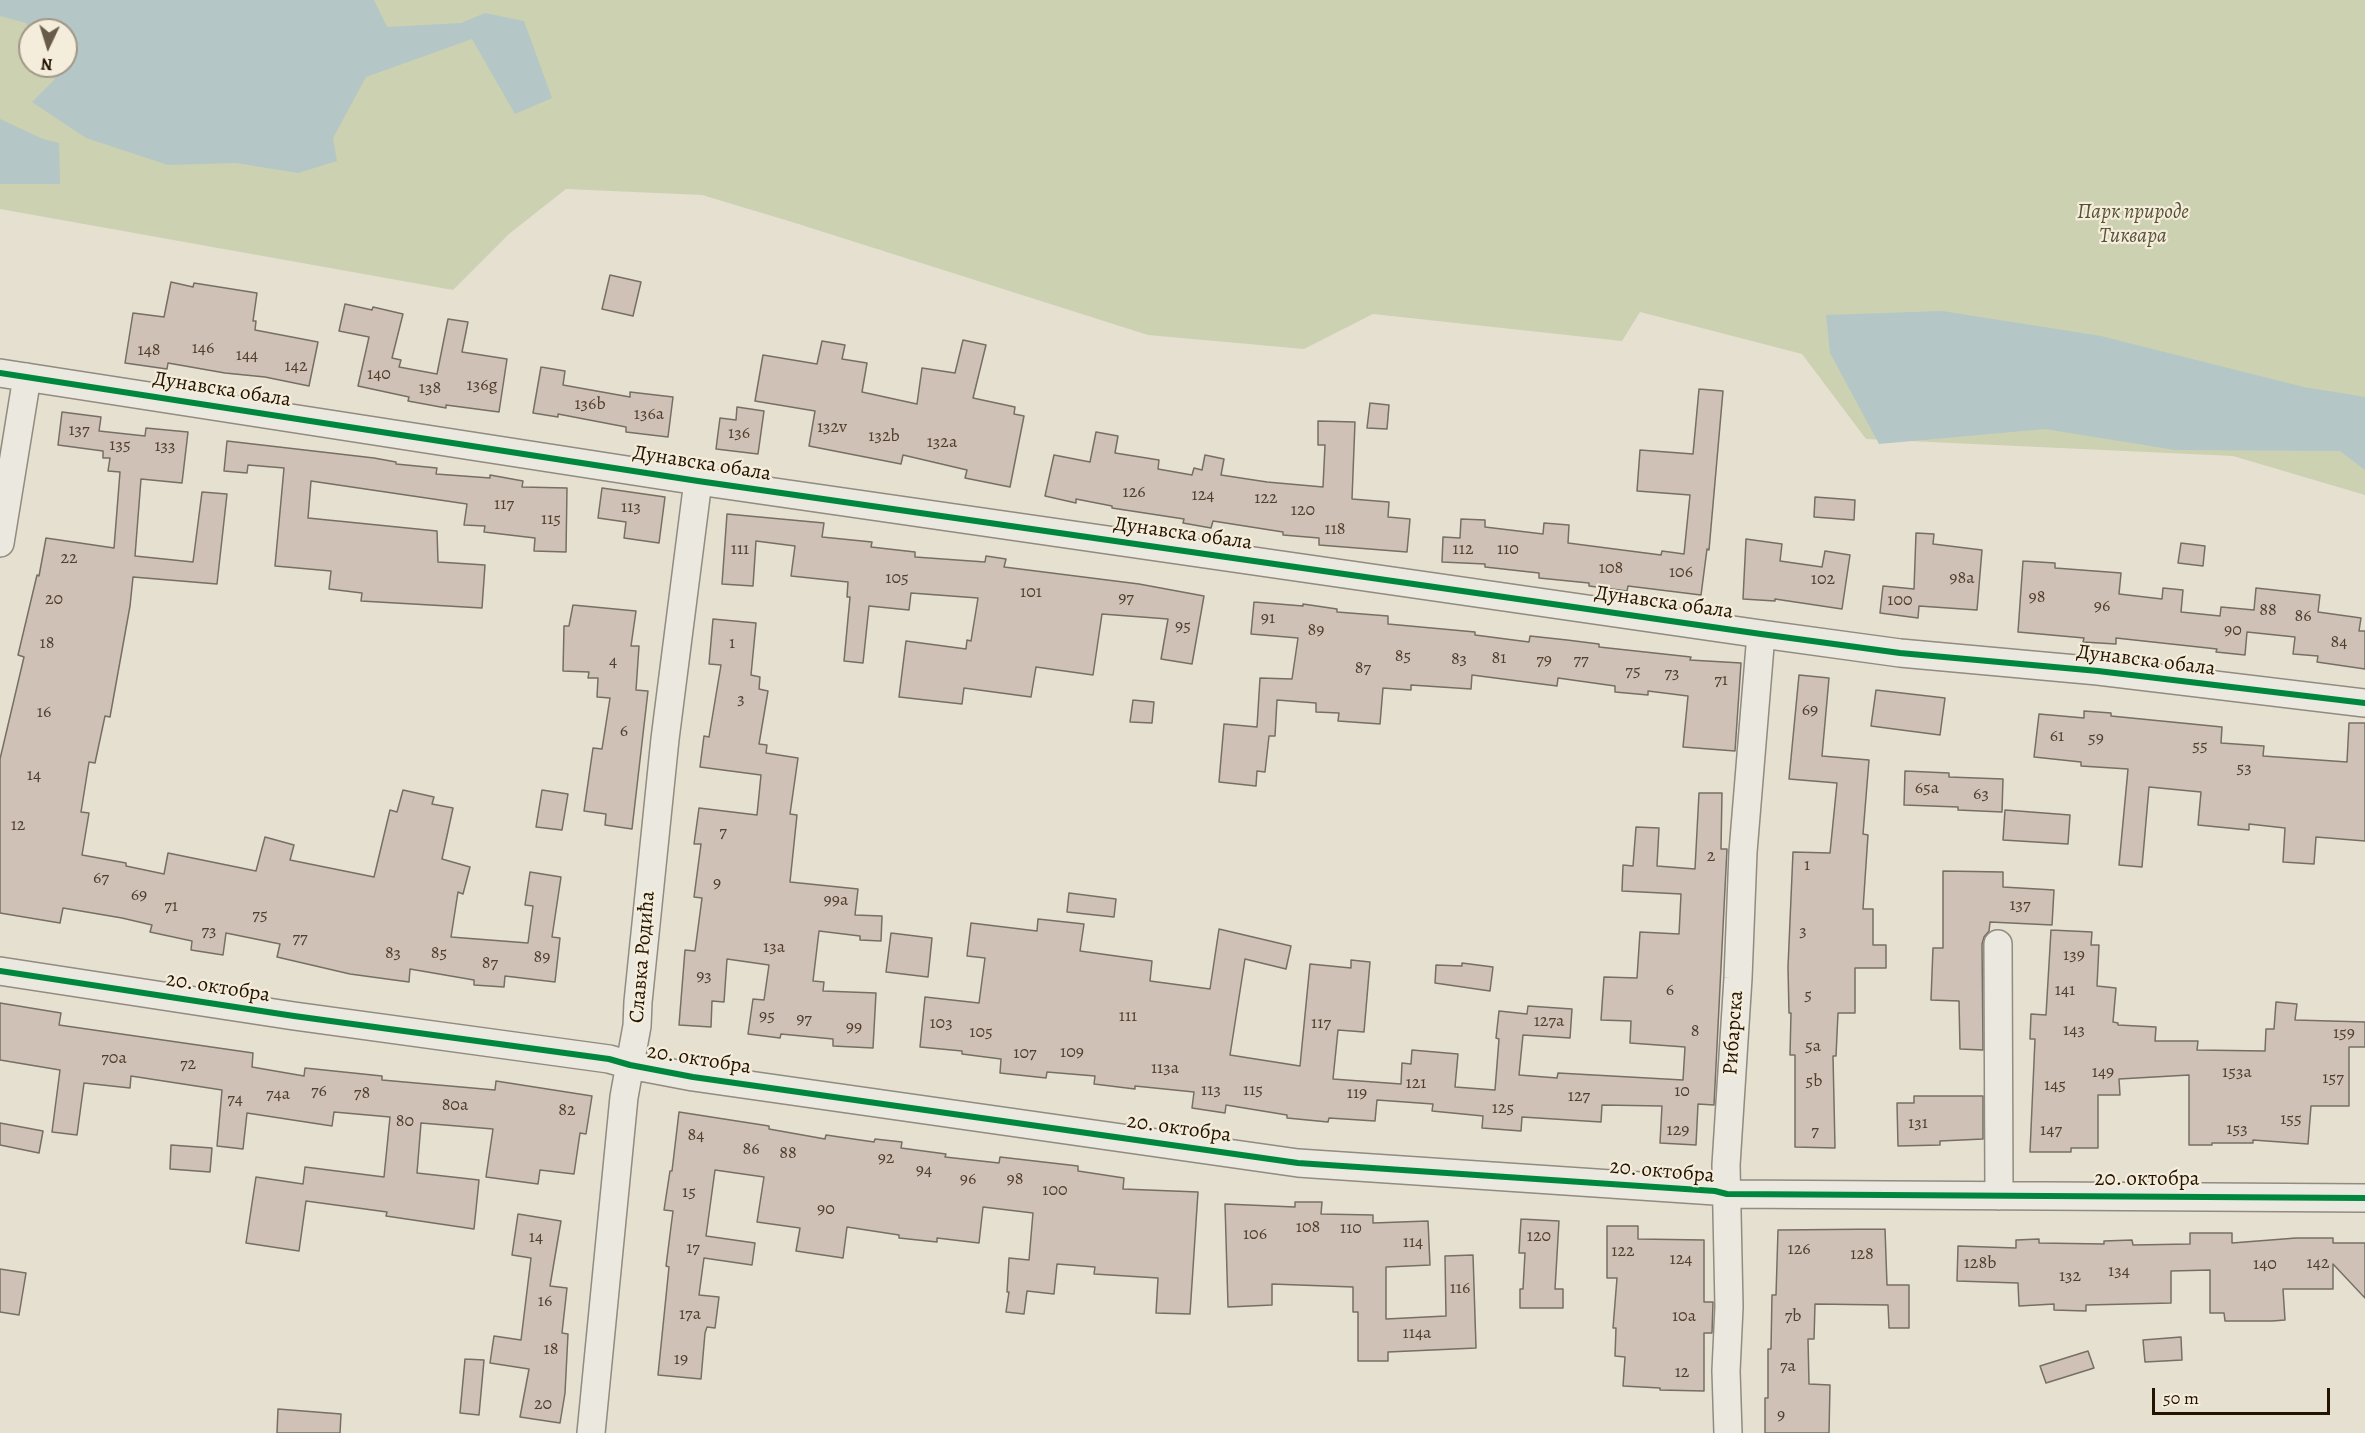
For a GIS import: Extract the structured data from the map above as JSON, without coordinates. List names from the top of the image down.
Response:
{
  "streets": {
    "street": [
      "Дунавска обала",
      "Славка Родића",
      "20. октобра",
      "Рибарска"
    ]
  },
  "crossings": [
    ["Дунавска обала", "Славка Родића"],
    ["Дунавска обала", "Рибарска"],
    ["Славка Родића", "20. октобра"],
    ["20. октобра", "Рибарска"]
  ],
  "parks": ["Парк природе Тиквара"],
  "house_numbers": [
    "146",
    "148",
    "144",
    "142",
    "140",
    "136g",
    "138",
    "136b",
    "136a",
    "132v",
    "137",
    "136",
    "132b",
    "132a",
    "135",
    "133",
    "126",
    "124",
    "122",
    "117",
    "113",
    "120",
    "115",
    "118",
    "111",
    "112",
    "110",
    "22",
    "108",
    "106",
    "105",
    "98a",
    "102",
    "101",
    "98",
    "97",
    "20",
    "100",
    "96",
    "88",
    "86",
    "91",
    "95",
    "89",
    "90",
    "84",
    "18",
    "1",
    "85",
    "81",
    "83",
    "79",
    "77",
    "4",
    "87",
    "75",
    "73",
    "71",
    "3",
    "69",
    "16",
    "6",
    "61",
    "59",
    "55",
    "53",
    "14",
    "65a",
    "63",
    "12",
    "7",
    "2",
    "1",
    "67",
    "9",
    "69",
    "99a",
    "137",
    "71",
    "75",
    "73",
    "3",
    "77",
    "13a",
    "83",
    "85",
    "139",
    "89",
    "87",
    "93",
    "6",
    "141",
    "5",
    "95",
    "111",
    "97",
    "127a",
    "103",
    "117",
    "99",
    "143",
    "8",
    "105",
    "159",
    "5a",
    "109",
    "107",
    "70a",
    "72",
    "113a",
    "149",
    "153a",
    "157",
    "5b",
    "121",
    "145",
    "113",
    "115",
    "76",
    "10",
    "78",
    "119",
    "74a",
    "127",
    "74",
    "80a",
    "125",
    "82",
    "155",
    "80",
    "131",
    "153",
    "129",
    "147",
    "7",
    "84",
    "86",
    "88",
    "92",
    "94",
    "96",
    "98",
    "100",
    "15",
    "90",
    "108",
    "110",
    "106",
    "120",
    "14",
    "114",
    "17",
    "126",
    "122",
    "128",
    "124",
    "128b",
    "142",
    "140",
    "134",
    "132",
    "116",
    "16",
    "17a",
    "10a",
    "7b",
    "114a",
    "18",
    "19",
    "7a",
    "12",
    "20",
    "9"
  ],
  "scale_bar": "50 m",
  "north": "bottom"
}
